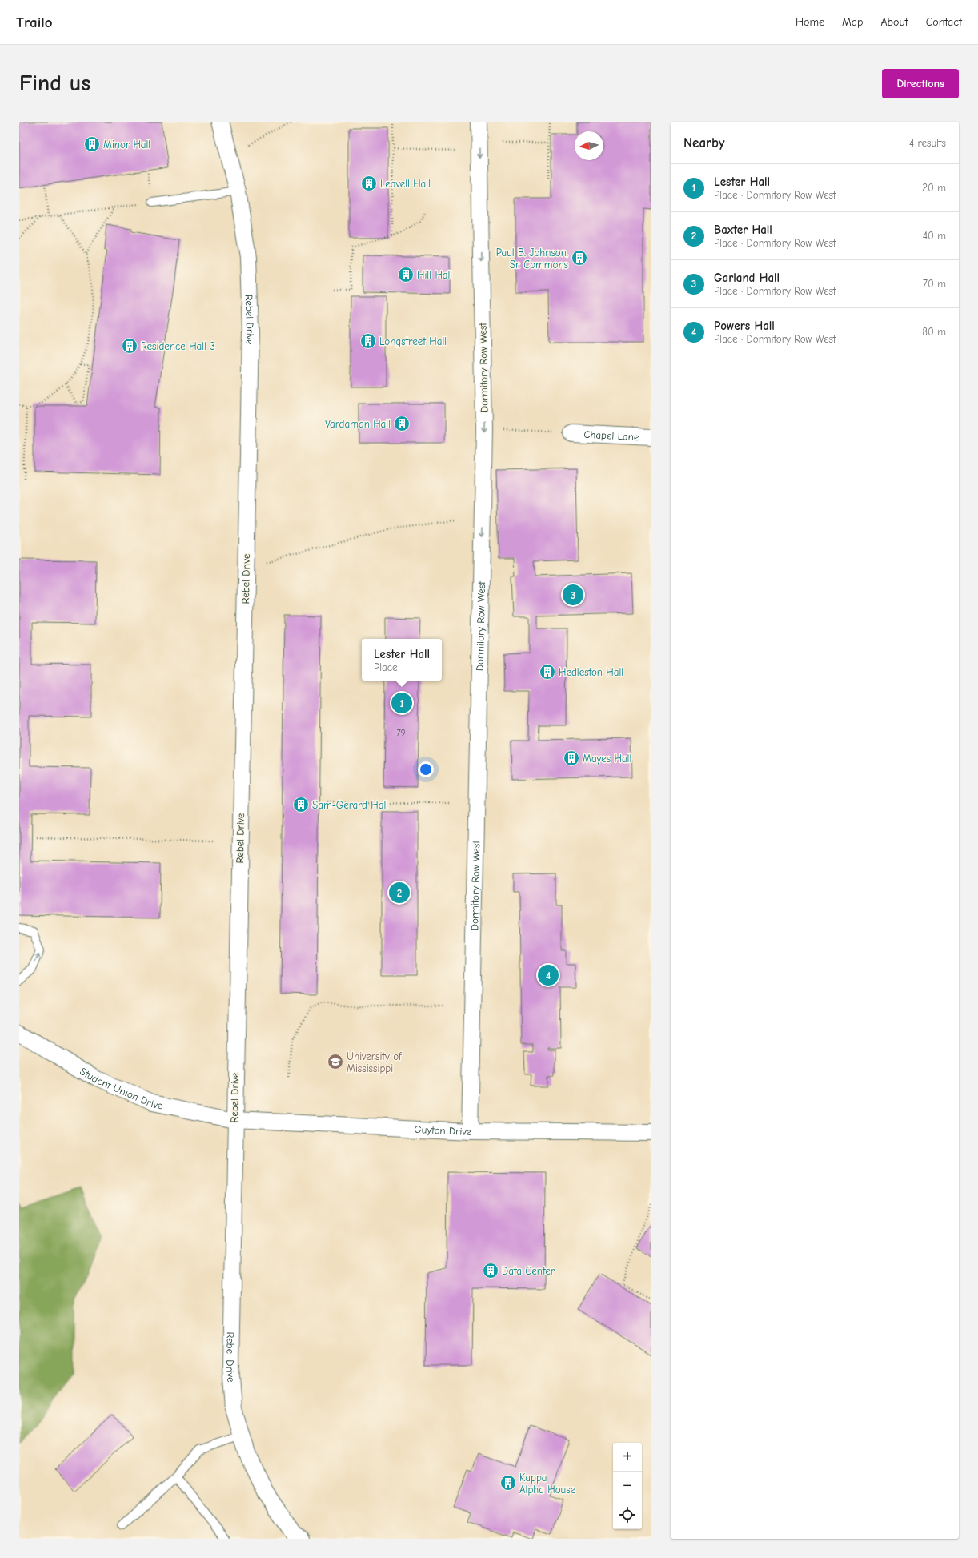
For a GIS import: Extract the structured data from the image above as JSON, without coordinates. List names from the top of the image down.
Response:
{
  "streets": {
    "street": [
      "Rebel Drive",
      "Dormitory Row West",
      "Chapel Lane",
      "Student Union Drive",
      "Guyton Drive"
    ]
  },
  "crossings": [
    ["Rebel Drive", "Student Union Drive"],
    ["Rebel Drive", "Guyton Drive"],
    ["Dormitory Row West", "Guyton Drive"],
    ["Student Union Drive", "Guyton Drive"]
  ],
  "one_way": ["Dormitory Row West"],
  "places": {
    "building": [
      "Minor Hall",
      "Leavell Hall",
      "Paul B. Johnson, Sr. Commons",
      "Hill Hall",
      "Longstreet Hall",
      "Residence Hall 3",
      "Vardaman Hall",
      "Hedleston Hall",
      "Mayes Hall",
      "Sam-Gerard Hall",
      "Data Center",
      "Kappa Alpha House"
    ],
    "school or university": ["University of Mississippi"]
  },
  "house_numbers": ["79"],
  "north": "left",
  "page": {
    "header": "Trailo",
    "nav": [
      "Home",
      "Map",
      "About",
      "Contact"
    ],
    "buttons": "Directions",
    "title": "Find us",
    "heading": ["Nearby", "4 results"],
    "list": [
      {
        "mark": "1",
        "name": "Lester Hall",
        "note": "Place · Dormitory Row West",
        "value": "20 m"
      },
      {
        "mark": "2",
        "name": "Baxter Hall",
        "note": "Place · Dormitory Row West",
        "value": "40 m"
      },
      {
        "mark": "3",
        "name": "Garland Hall",
        "note": "Place · Dormitory Row West",
        "value": "70 m"
      },
      {
        "mark": "4",
        "name": "Powers Hall",
        "note": "Place · Dormitory Row West",
        "value": "80 m"
      }
    ],
    "pins": [
      "3",
      "1",
      "2",
      "4"
    ],
    "popup": ["Lester Hall", "Place"],
    "map_buttons": ["+", "−"]
  }
}
